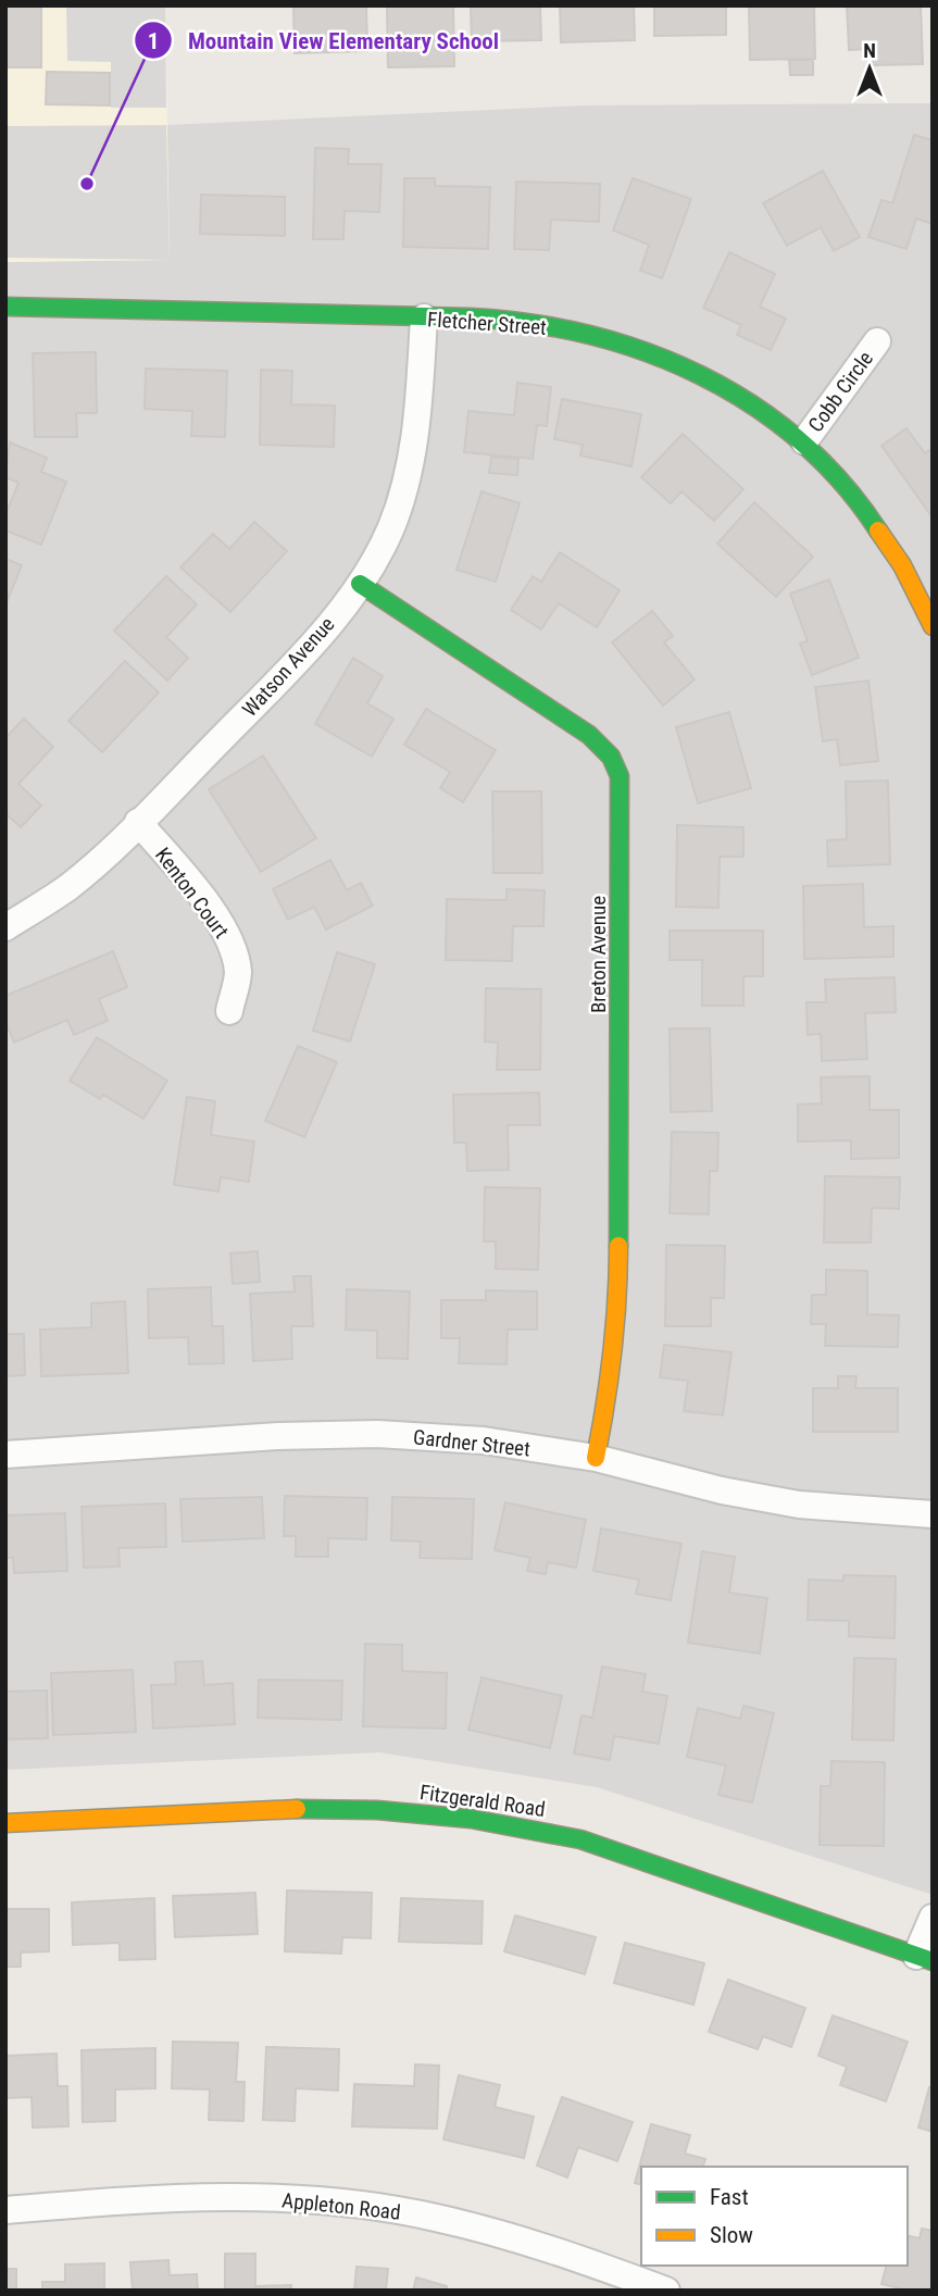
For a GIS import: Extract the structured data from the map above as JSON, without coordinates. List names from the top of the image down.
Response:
{
  "streets": {
    "street": [
      "Fletcher Street",
      "Cobb Circle",
      "Watson Avenue",
      "Kenton Court",
      "Breton Avenue",
      "Gardner Street",
      "Fitzgerald Road",
      "Appleton Road"
    ]
  },
  "crossings": [
    ["Fletcher Street", "Cobb Circle"],
    ["Fletcher Street", "Watson Avenue"],
    ["Watson Avenue", "Kenton Court"],
    ["Watson Avenue", "Breton Avenue"],
    ["Breton Avenue", "Gardner Street"]
  ],
  "places": ["Mountain View Elementary School"],
  "legend": ["Fast", "Slow"],
  "north": "top"
}
